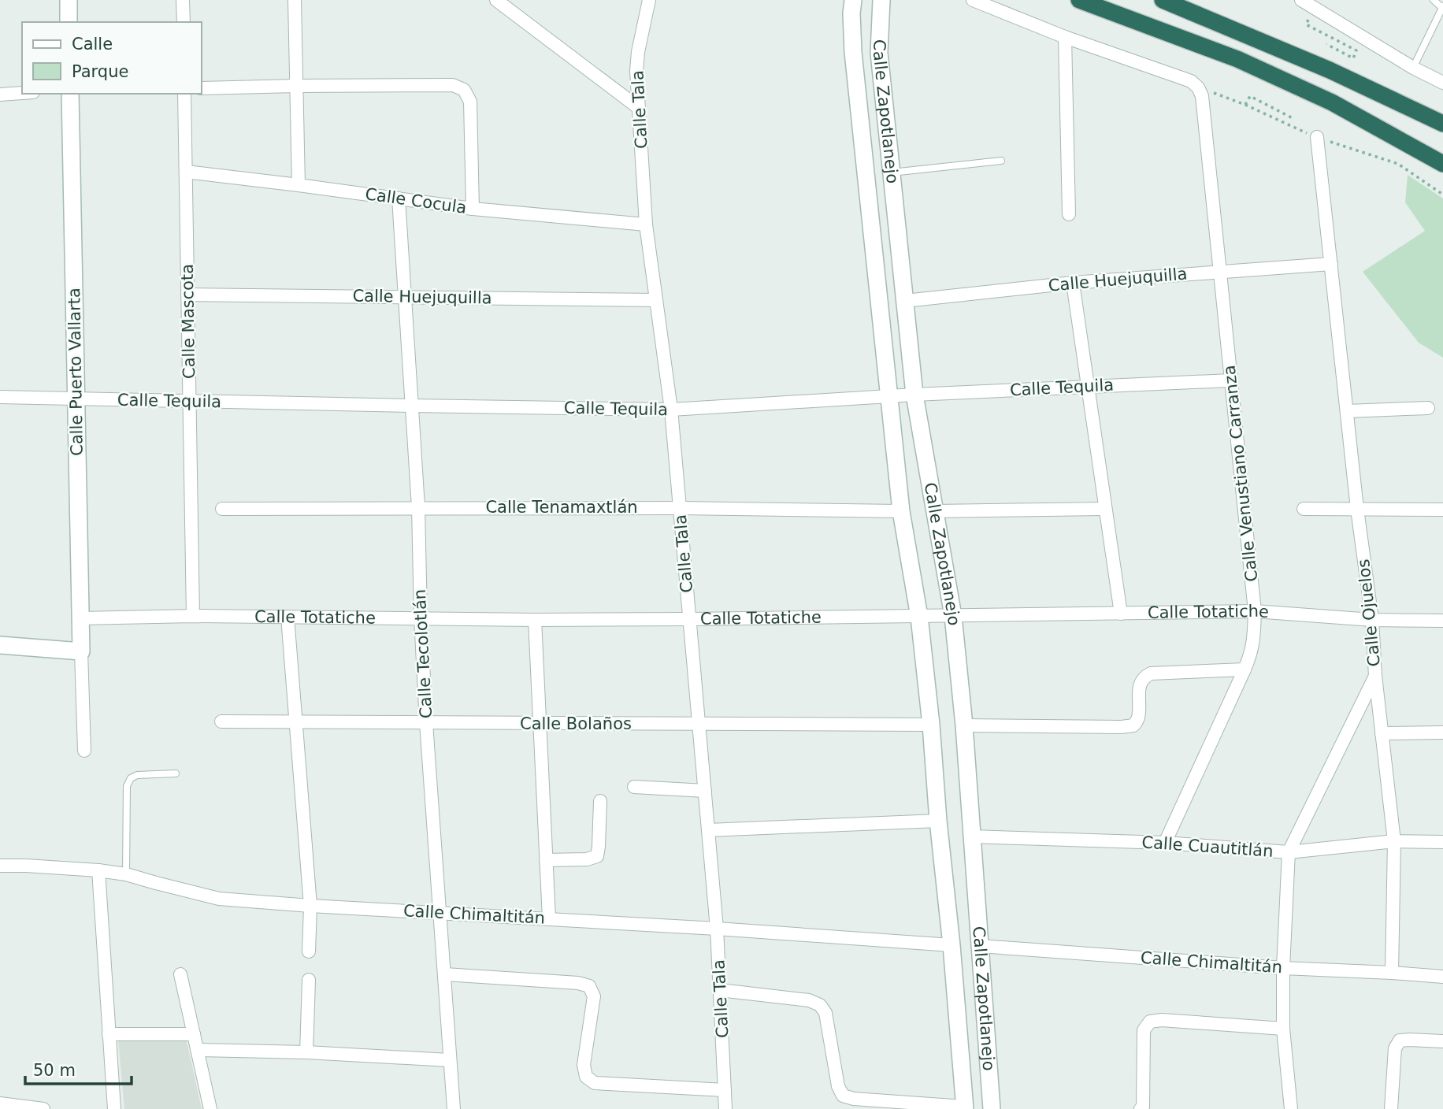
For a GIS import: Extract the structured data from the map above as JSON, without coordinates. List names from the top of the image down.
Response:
{
  "streets": {
    "street": [
      "Calle Tala",
      "Calle Zapotlanejo",
      "Calle Cocula",
      "Calle Huejuquilla",
      "Calle Mascota",
      "Calle Puerto Vallarta",
      "Calle Tequila",
      "Calle Venustiano Carranza",
      "Calle Tenamaxtlán",
      "Calle Totatiche",
      "Calle Ojuelos",
      "Calle Tecolotlán",
      "Calle Bolaños",
      "Calle Cuautitlán",
      "Calle Chimaltitán"
    ]
  },
  "crossings": [
    ["Calle Tala", "Calle Cocula"],
    ["Calle Tala", "Calle Huejuquilla"],
    ["Calle Tala", "Calle Tequila"],
    ["Calle Tala", "Calle Tenamaxtlán"],
    ["Calle Tala", "Calle Totatiche"],
    ["Calle Tala", "Calle Bolaños"],
    ["Calle Tala", "Calle Chimaltitán"],
    ["Calle Zapotlanejo", "Calle Huejuquilla"],
    ["Calle Zapotlanejo", "Calle Tequila"],
    ["Calle Zapotlanejo", "Calle Tenamaxtlán"],
    ["Calle Zapotlanejo", "Calle Totatiche"],
    ["Calle Zapotlanejo", "Calle Bolaños"],
    ["Calle Zapotlanejo", "Calle Cuautitlán"],
    ["Calle Zapotlanejo", "Calle Chimaltitán"],
    ["Calle Cocula", "Calle Mascota"],
    ["Calle Cocula", "Calle Tecolotlán"],
    ["Calle Huejuquilla", "Calle Mascota"],
    ["Calle Huejuquilla", "Calle Venustiano Carranza"],
    ["Calle Huejuquilla", "Calle Ojuelos"],
    ["Calle Huejuquilla", "Calle Tecolotlán"],
    ["Calle Mascota", "Calle Tequila"],
    ["Calle Mascota", "Calle Totatiche"],
    ["Calle Puerto Vallarta", "Calle Tequila"],
    ["Calle Puerto Vallarta", "Calle Totatiche"],
    ["Calle Tequila", "Calle Venustiano Carranza"],
    ["Calle Tequila", "Calle Tecolotlán"],
    ["Calle Venustiano Carranza", "Calle Totatiche"],
    ["Calle Venustiano Carranza", "Calle Cuautitlán"],
    ["Calle Tenamaxtlán", "Calle Tecolotlán"],
    ["Calle Totatiche", "Calle Ojuelos"],
    ["Calle Totatiche", "Calle Tecolotlán"],
    ["Calle Ojuelos", "Calle Cuautitlán"],
    ["Calle Ojuelos", "Calle Chimaltitán"],
    ["Calle Tecolotlán", "Calle Bolaños"],
    ["Calle Tecolotlán", "Calle Chimaltitán"]
  ],
  "legend": ["Calle", "Parque"],
  "scale_bar": "50 m"
}
